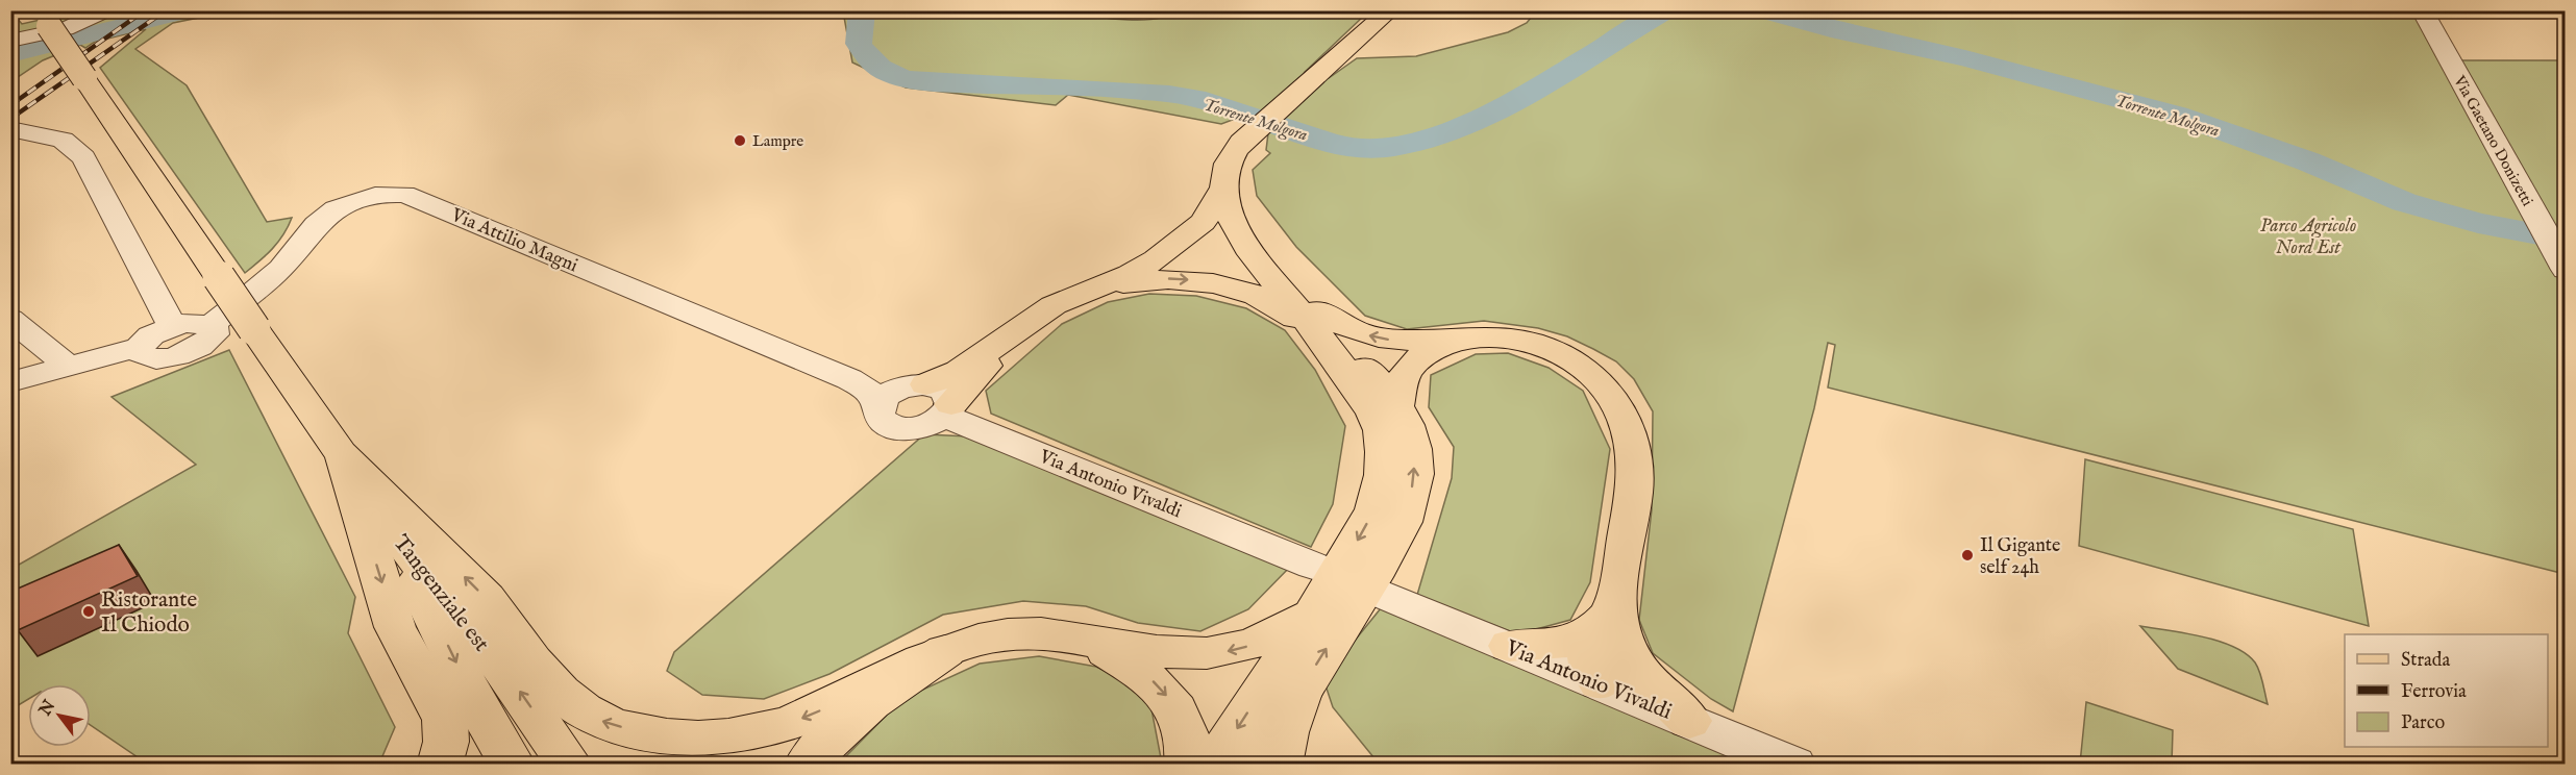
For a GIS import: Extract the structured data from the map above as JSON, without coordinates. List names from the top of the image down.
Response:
{
  "streets": {
    "main road": ["Tangenziale est"],
    "street": ["Via Gaetano Donizetti", "Via Attilio Magni", "Via Antonio Vivaldi"]
  },
  "crossings": [
    ["Via Attilio Magni", "Via Antonio Vivaldi"]
  ],
  "water": ["Torrente Molgora"],
  "parks": ["Parco Agricolo Nord Est"],
  "places": ["Lampre", "Il Gigante self 24h", "Ristorante Il Chiodo"],
  "legend": ["Strada", "Ferrovia", "Parco"],
  "north": "top left"
}
